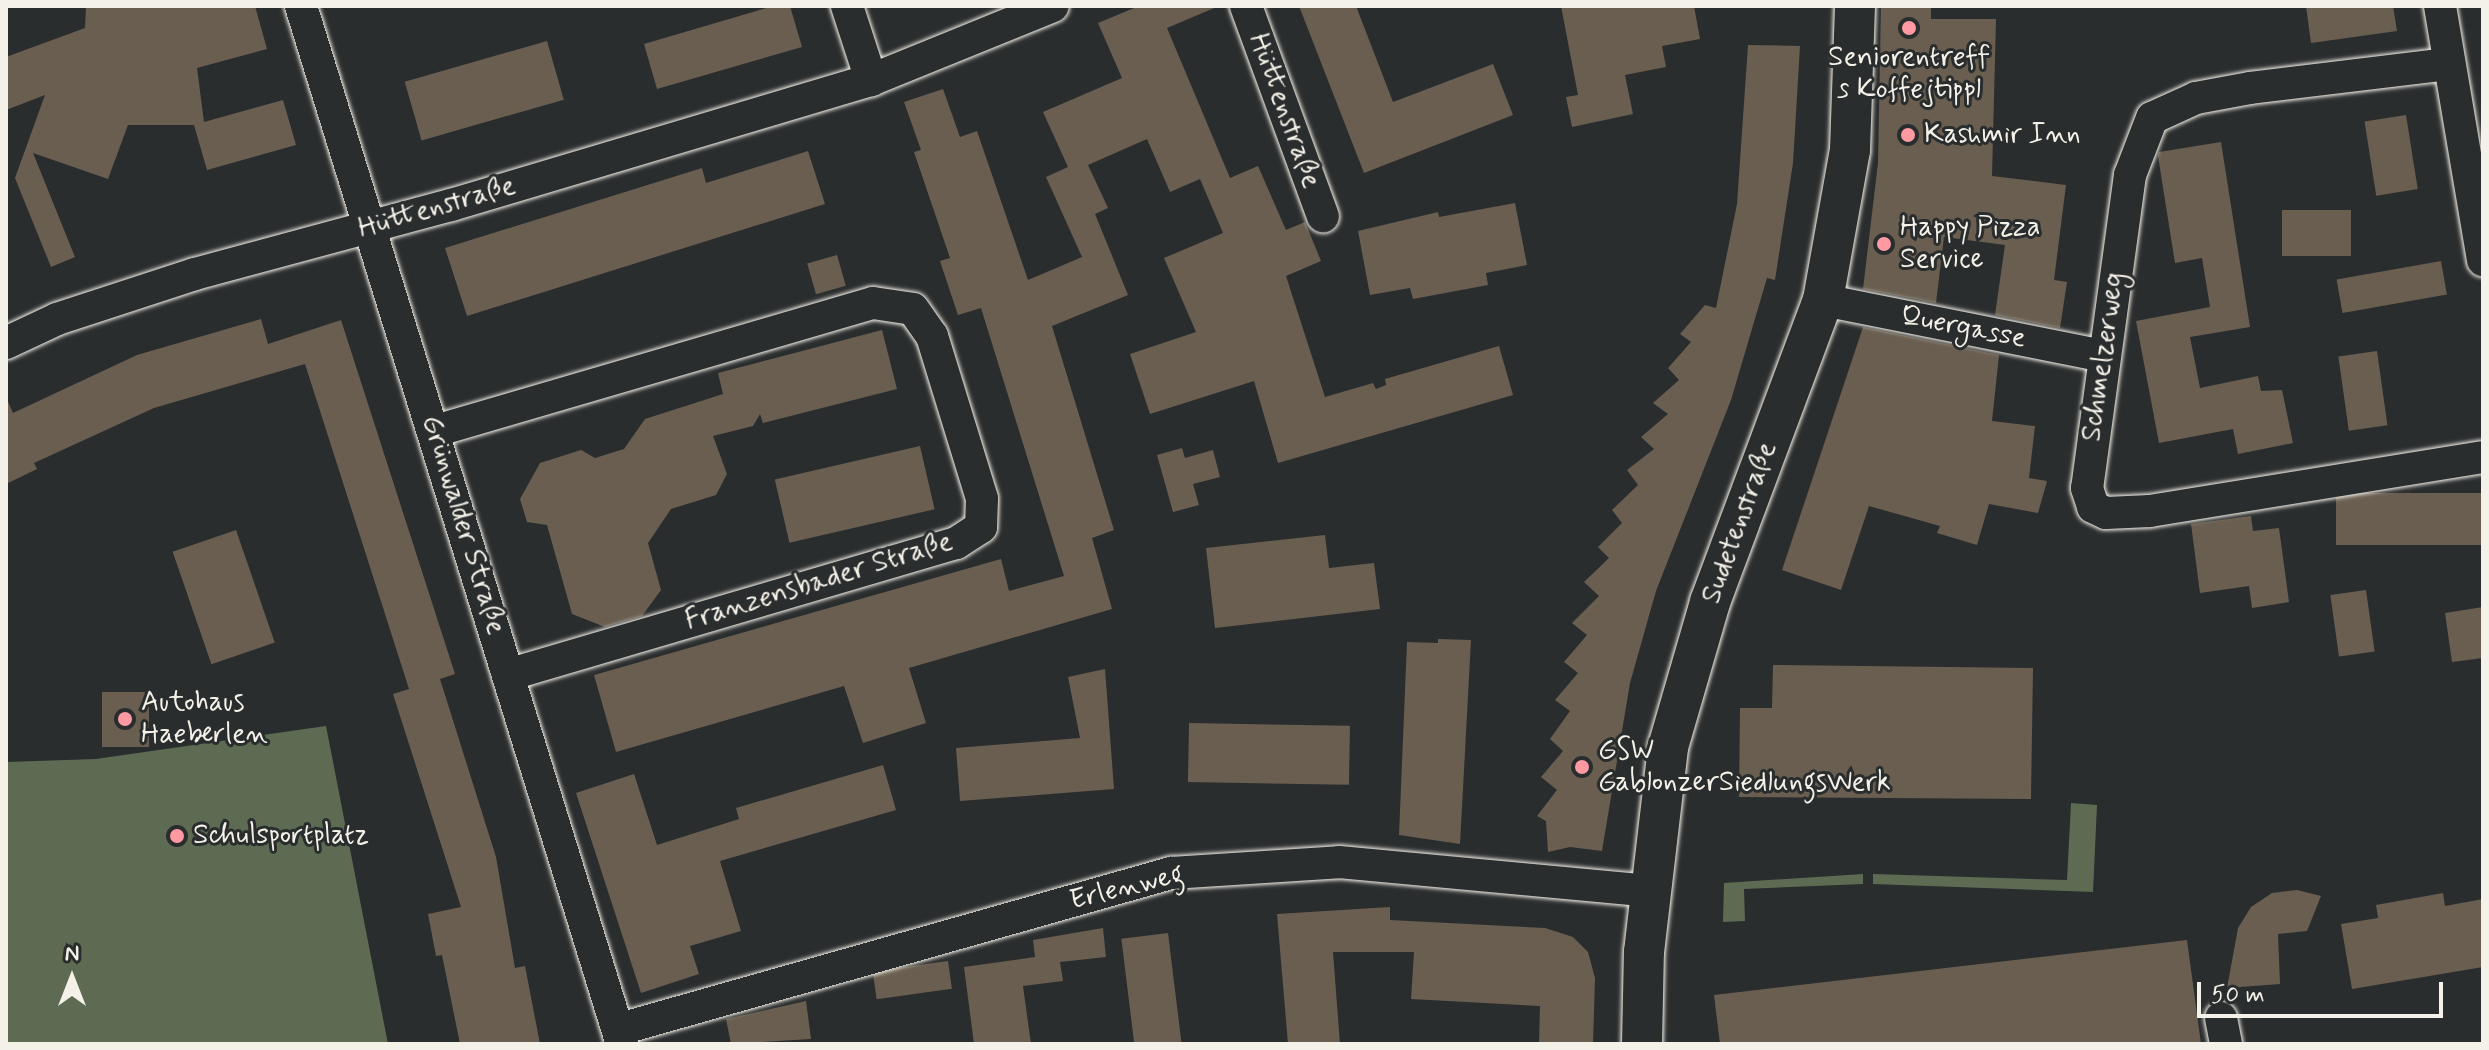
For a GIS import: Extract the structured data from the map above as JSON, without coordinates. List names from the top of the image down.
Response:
{
  "streets": {
    "street": [
      "Hüttenstraße",
      "Quergasse",
      "Schmelzerweg",
      "Sudetenstraße",
      "Grünwalder Straße",
      "Franzensbader Straße",
      "Erlenweg"
    ]
  },
  "crossings": [
    ["Hüttenstraße", "Grünwalder Straße"],
    ["Quergasse", "Schmelzerweg"],
    ["Quergasse", "Sudetenstraße"],
    ["Sudetenstraße", "Erlenweg"],
    ["Grünwalder Straße", "Franzensbader Straße"],
    ["Grünwalder Straße", "Erlenweg"]
  ],
  "places": [
    "Seniorentreff s Koffejtippl",
    "Kashmir Inn",
    "Happy Pizza Service",
    "Autohaus Haeberlen",
    "GSW GablonzerSiedlungsWerk",
    "Schulsportplatz"
  ],
  "scale_bar": "50 m",
  "north": "top"
}
